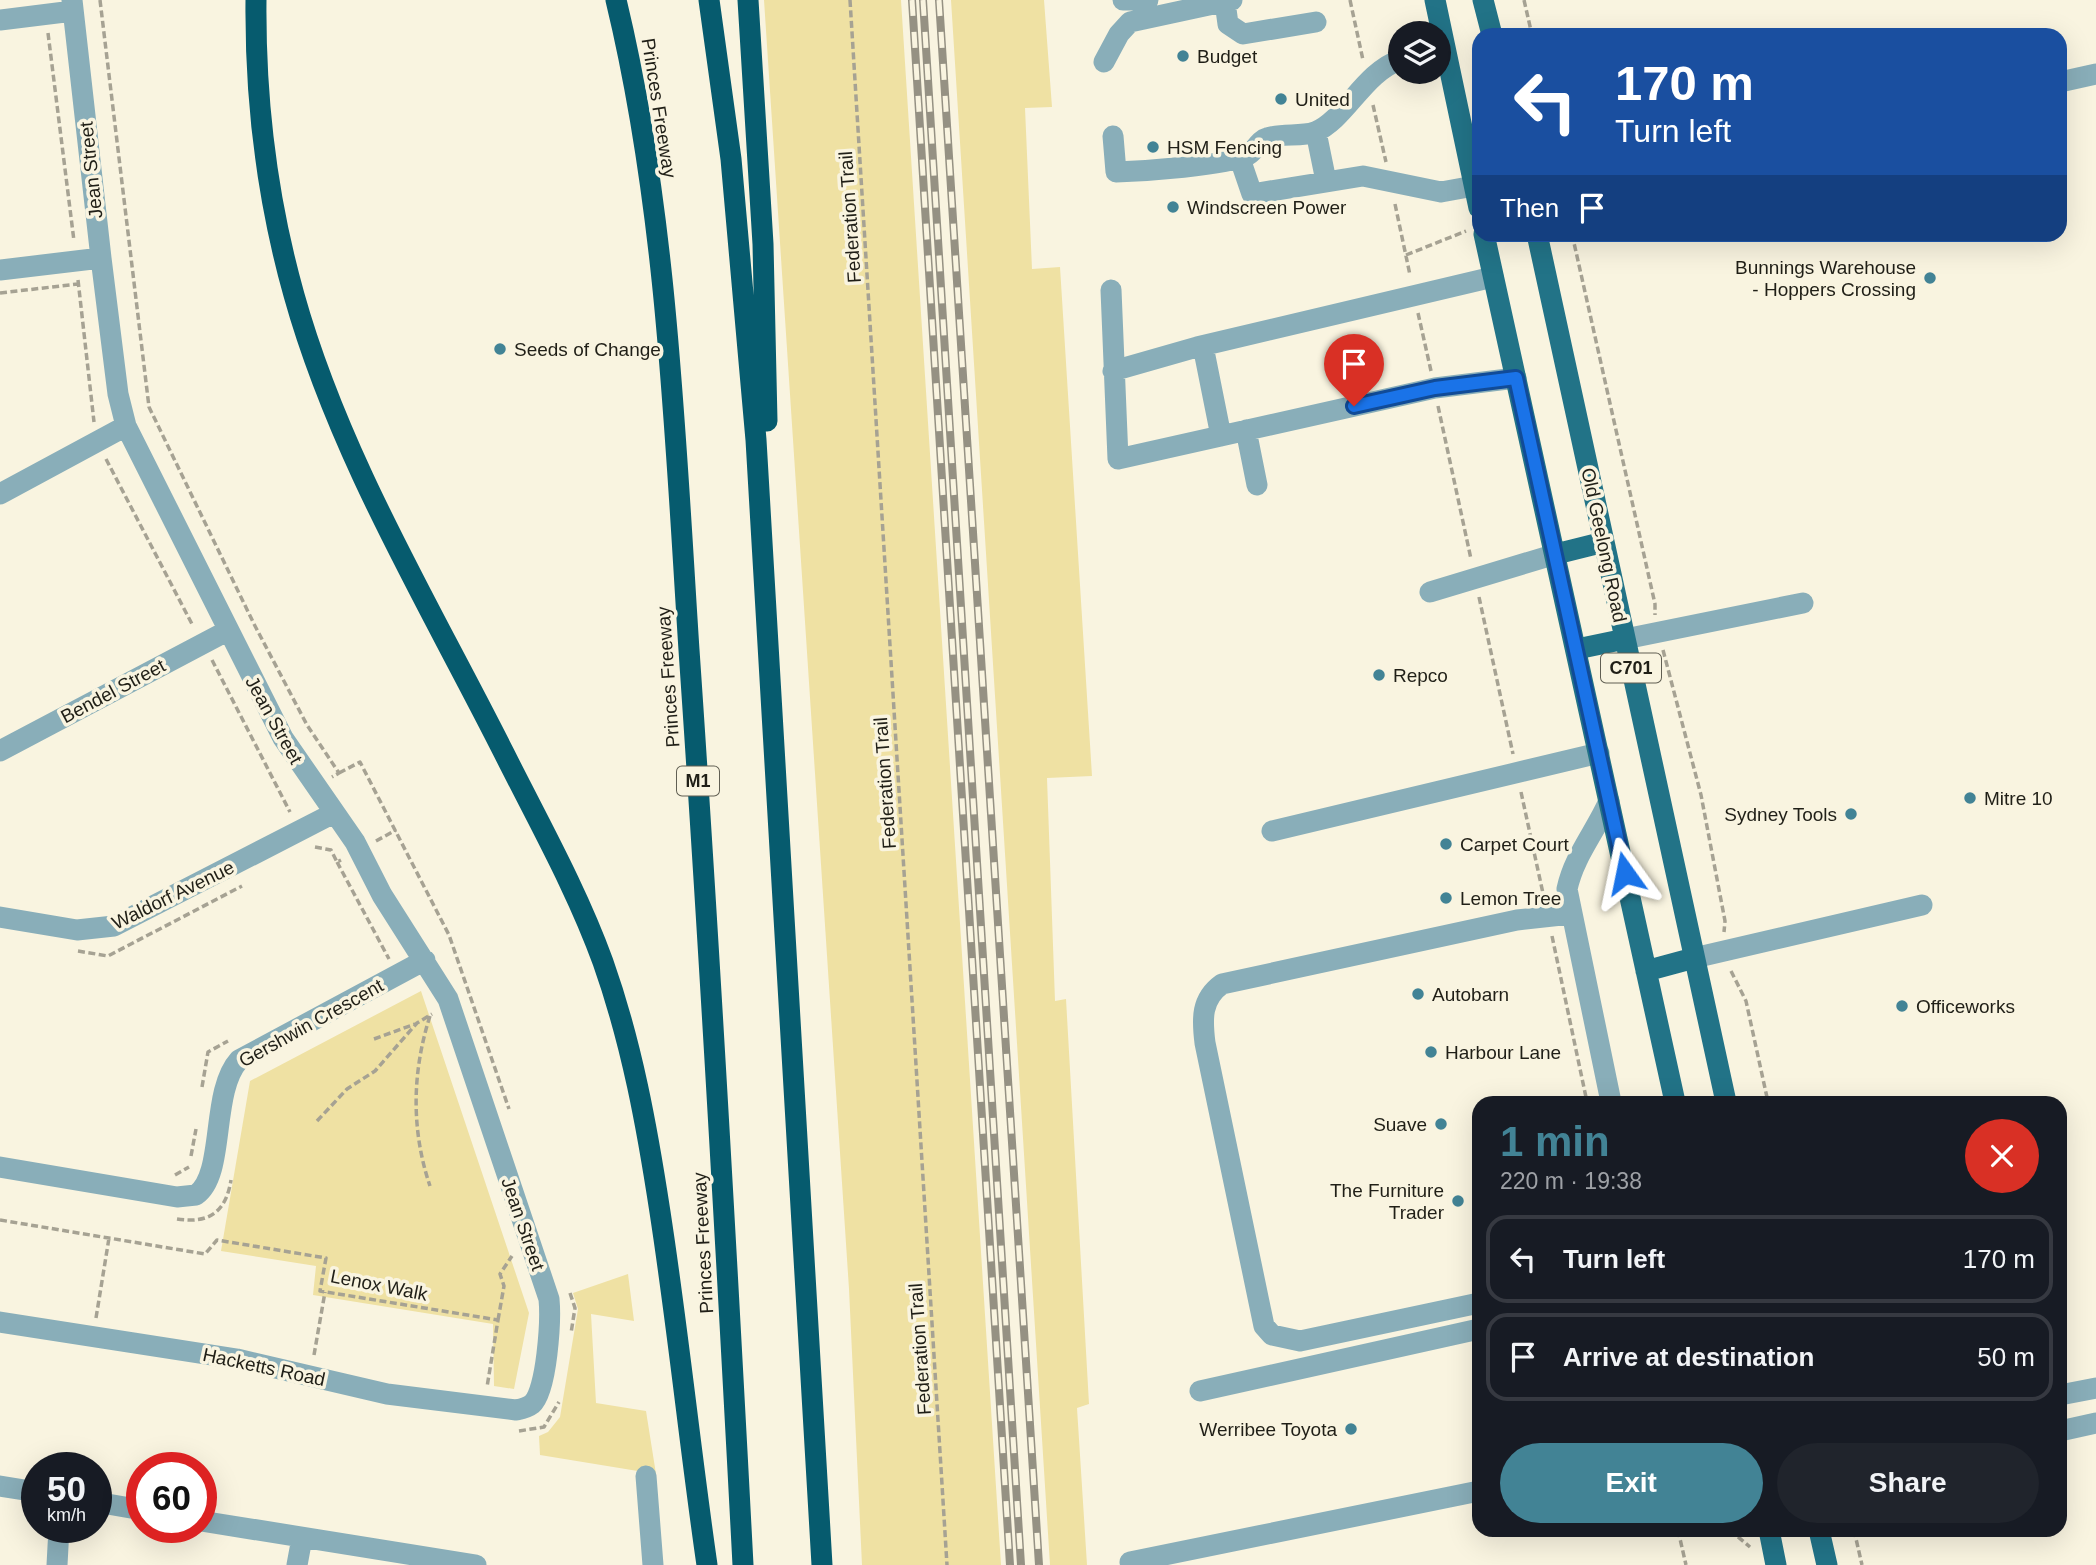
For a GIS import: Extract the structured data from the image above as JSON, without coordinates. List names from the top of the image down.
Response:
{
  "streets": {
    "highway": ["Princes Freeway", "M1"],
    "main road": ["Old Geelong Road", "C701"],
    "street": [
      "Jean Street",
      "Bendel Street",
      "Waldorf Avenue",
      "Gershwin Crescent",
      "Hacketts Road"
    ],
    "path": ["Federation Trail", "Lenox Walk"]
  },
  "crossings": [
    ["Jean Street", "Bendel Street"],
    ["Jean Street", "Waldorf Avenue"],
    ["Jean Street", "Gershwin Crescent"],
    ["Jean Street", "Hacketts Road"]
  ],
  "places": [
    "Budget",
    "United",
    "HSM Fencing",
    "Windscreen Power",
    "Bunnings Warehouse - Hoppers Crossing",
    "Seeds of Change",
    "Repco",
    "Mitre 10",
    "Sydney Tools",
    "Carpet Court",
    "Lemon Tree",
    "Autobarn",
    "Officeworks",
    "Harbour Lane",
    "Suave",
    "The Furniture Trader",
    "Werribee Toyota"
  ],
  "page": {
    "turn": ["170 m", "Turn left"],
    "then": "Then",
    "heading": ["1 min", "220 m · 19:38"],
    "list": [
      {
        "name": "Turn left",
        "value": "170 m"
      },
      {
        "name": "Arrive at destination",
        "value": "50 m"
      }
    ],
    "buttons": ["Exit", "Share"],
    "speed": "50 km/h",
    "limit": "60"
  }
}
